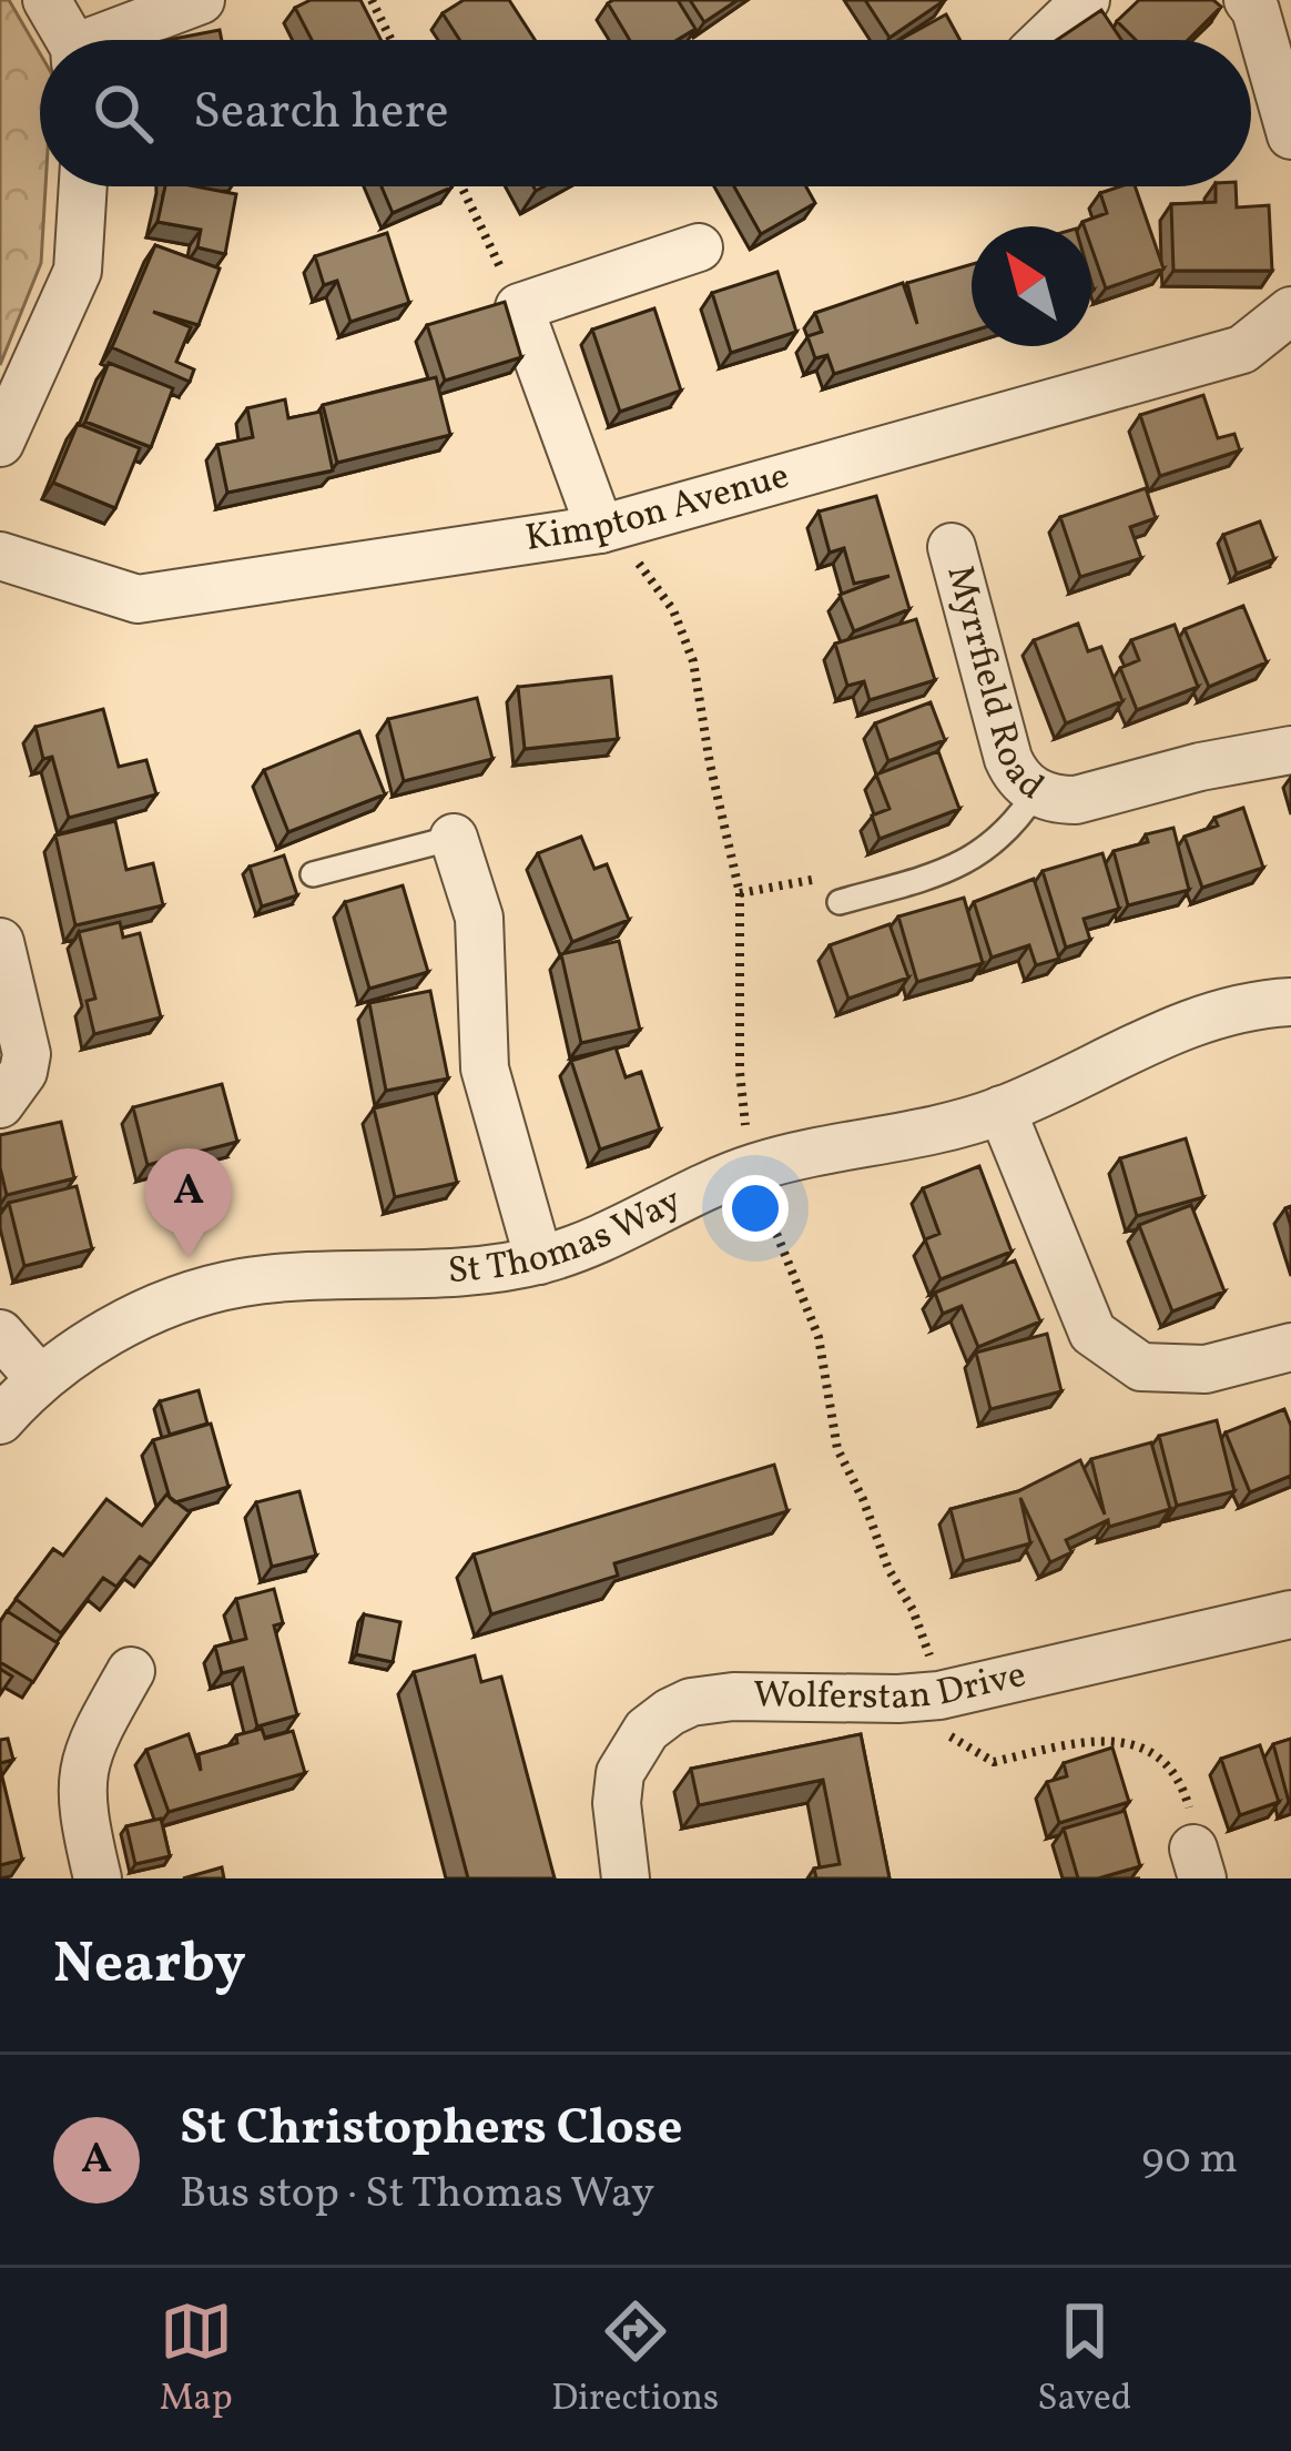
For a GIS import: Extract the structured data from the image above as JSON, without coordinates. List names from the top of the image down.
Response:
{
  "streets": {
    "street": [
      "Kimpton Avenue",
      "Myrrfield Road",
      "St Thomas Way",
      "Wolferstan Drive"
    ]
  },
  "north": "top left",
  "page": {
    "search": "Search here",
    "pins": "A",
    "heading": "Nearby",
    "list": [
      {
        "mark": "A",
        "name": "St Christophers Close",
        "note": "Bus stop · St Thomas Way",
        "value": "90 m"
      }
    ],
    "nav": ["Map", "Directions", "Saved"]
  }
}
